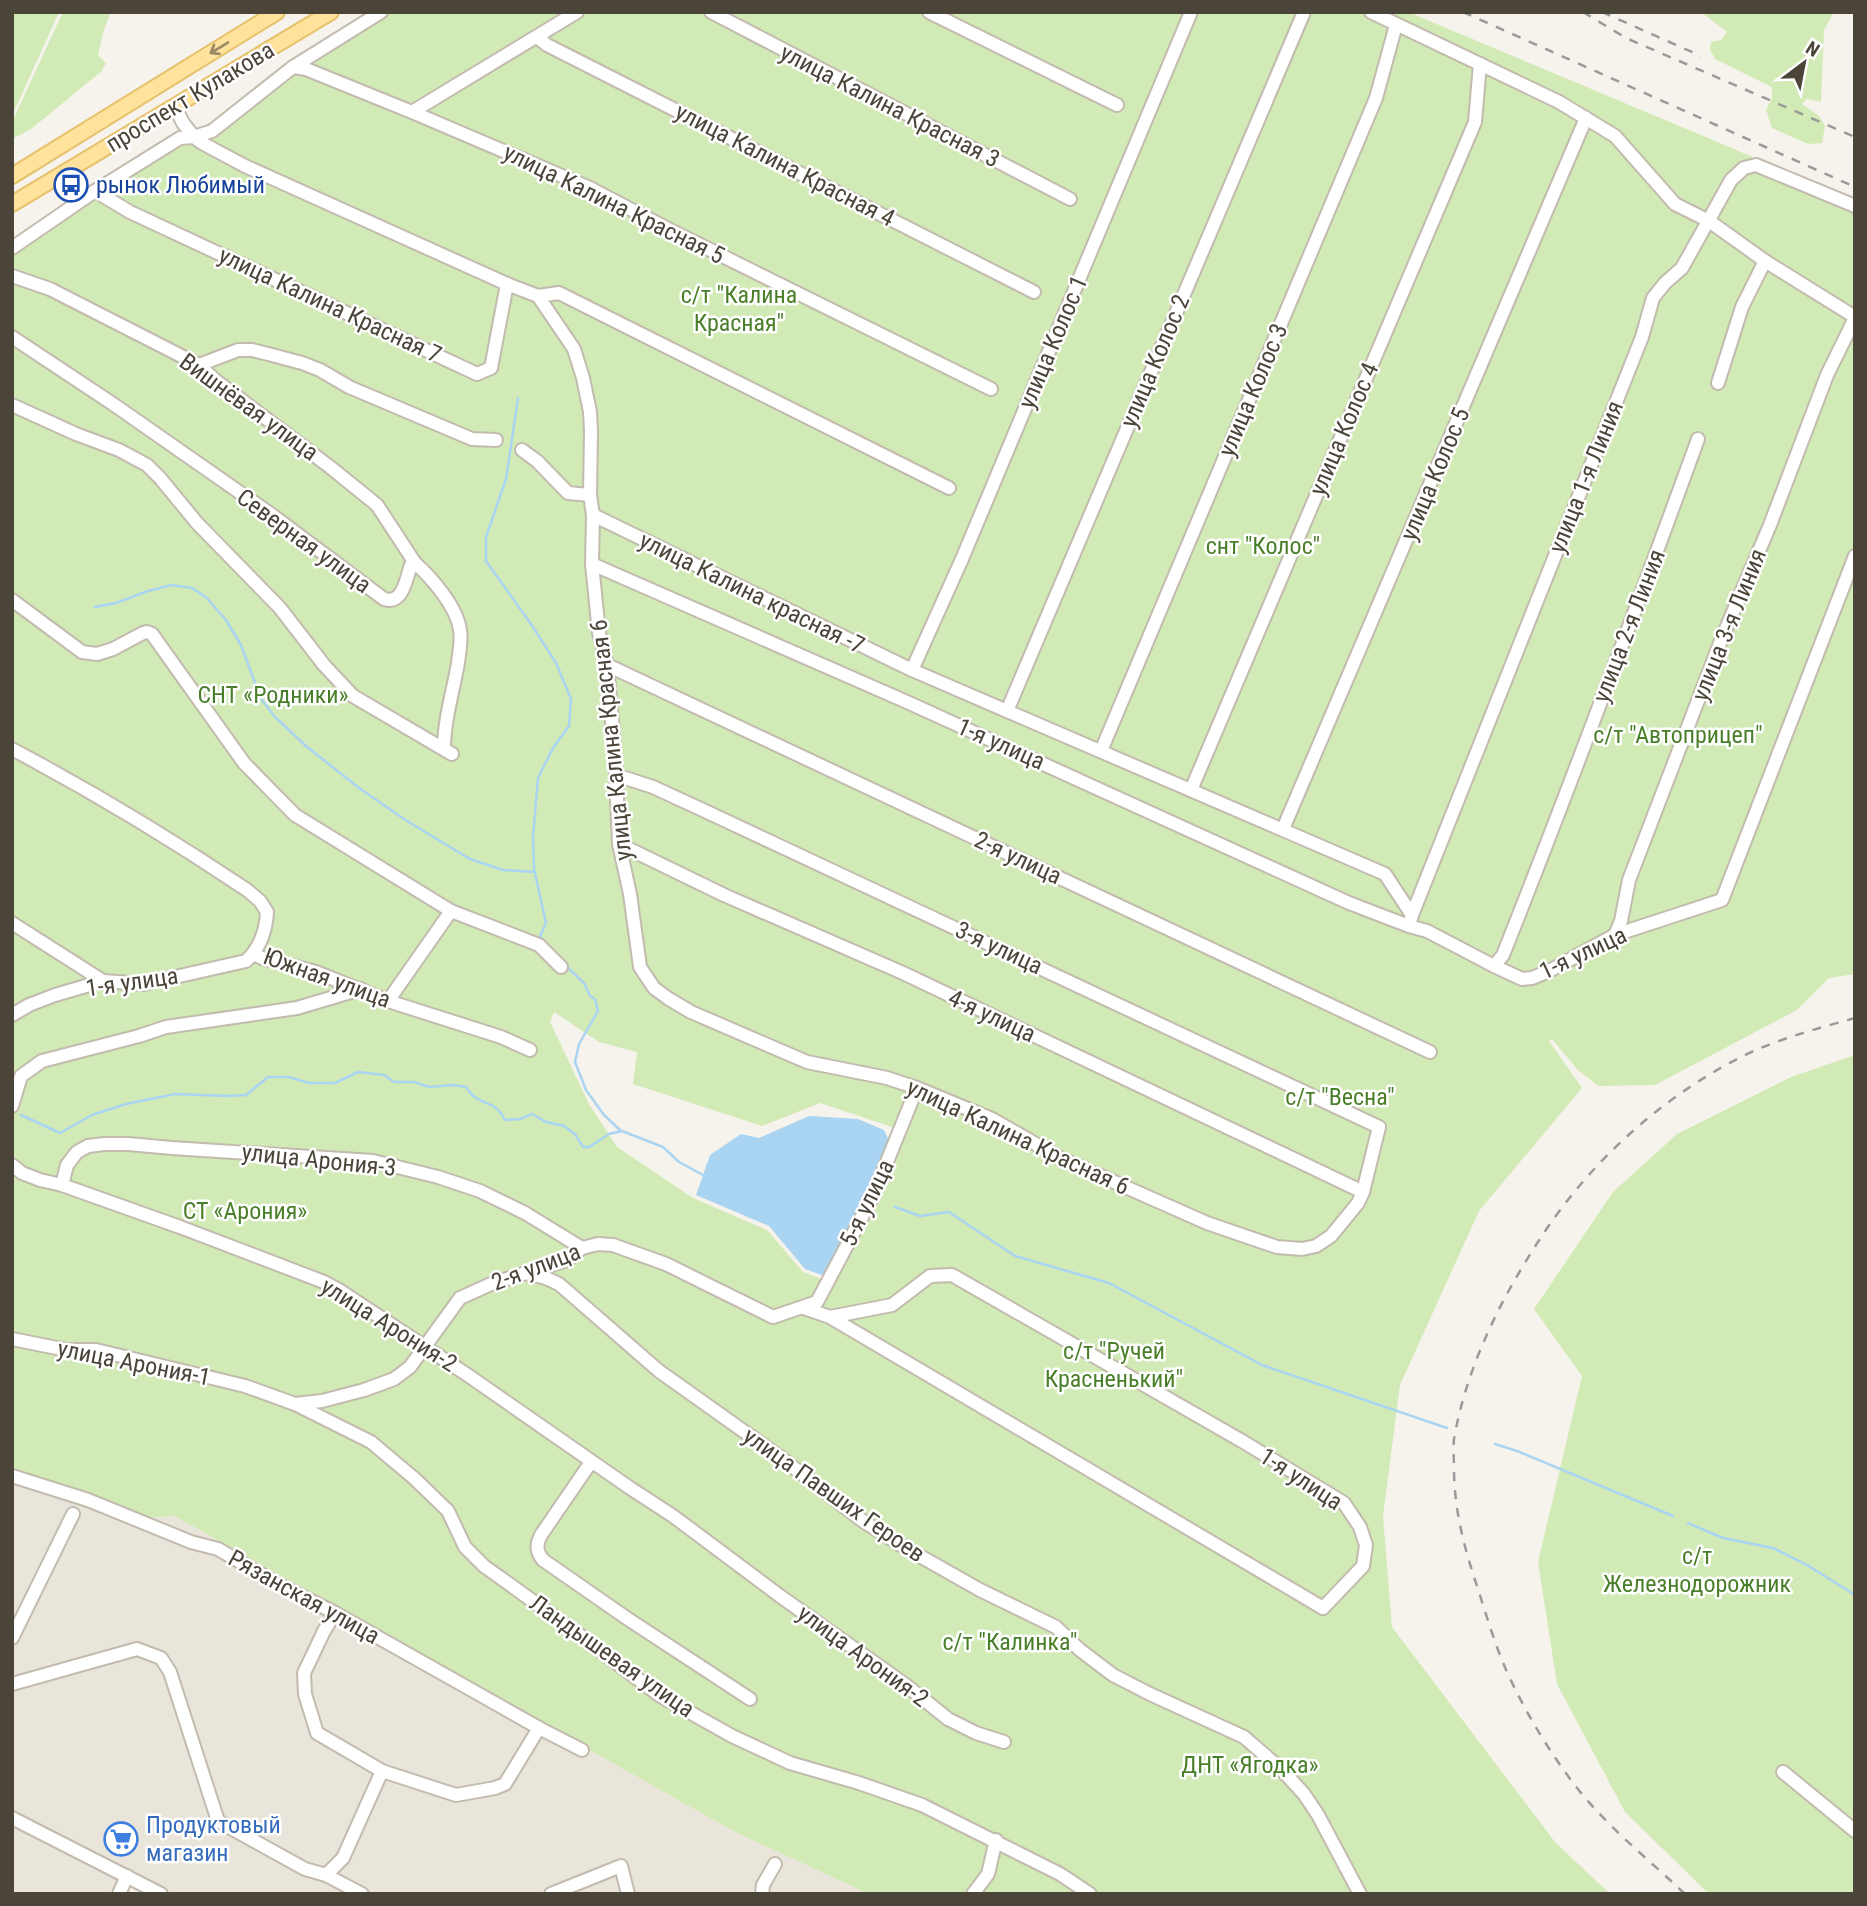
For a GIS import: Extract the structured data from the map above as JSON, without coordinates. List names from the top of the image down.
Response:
{
  "streets": {
    "main road": ["проспект Кулакова"],
    "street": [
      "улица Калина Красная 3",
      "улица Калина Красная 4",
      "улица Калина Красная 5",
      "улица Калина Красная 7",
      "улица Колос 1",
      "улица Колос 2",
      "улица Колос 3",
      "Вишнёвая улица",
      "улица Колос 4",
      "улица Колос 5",
      "улица 1-я Линия",
      "Северная улица",
      "улица Калина красная -7",
      "улица 3-я Линия",
      "улица 2-я Линия",
      "улица Калина Красная 6",
      "1-я улица",
      "2-я улица",
      "3-я улица",
      "Южная улица",
      "4-я улица",
      "улица Арония-3",
      "5-я улица",
      "улица Арония-2",
      "улица Арония-1",
      "улица Павших Героев",
      "Рязанская улица",
      "Ландышевая улица"
    ]
  },
  "crossings": [
    ["улица Колос 1", "улица Калина красная -7"],
    ["улица Колос 1", "1-я улица"],
    ["улица Колос 2", "1-я улица"],
    ["улица Колос 3", "1-я улица"],
    ["Вишнёвая улица", "Северная улица"],
    ["улица Колос 4", "1-я улица"],
    ["улица Колос 5", "1-я улица"],
    ["улица 1-я Линия", "1-я улица"],
    ["улица Калина красная -7", "улица Калина Красная 6"],
    ["улица Калина красная -7", "1-я улица"],
    ["улица 3-я Линия", "1-я улица"],
    ["улица 2-я Линия", "1-я улица"],
    ["улица Калина Красная 6", "1-я улица"],
    ["улица Калина Красная 6", "2-я улица"],
    ["улица Калина Красная 6", "3-я улица"],
    ["улица Калина Красная 6", "4-я улица"],
    ["улица Калина Красная 6", "5-я улица"],
    ["1-я улица", "2-я улица"],
    ["1-я улица", "Южная улица"],
    ["1-я улица", "5-я улица"],
    ["2-я улица", "улица Арония-3"],
    ["2-я улица", "5-я улица"],
    ["2-я улица", "улица Арония-2"],
    ["2-я улица", "улица Арония-1"],
    ["2-я улица", "улица Павших Героев"],
    ["2-я улица", "Ландышевая улица"],
    ["3-я улица", "4-я улица"],
    ["улица Арония-3", "улица Арония-2"],
    ["улица Арония-1", "Ландышевая улица"]
  ],
  "parks": [
    "с/т \"Калина Красная\"",
    "снт \"Колос\"",
    "СНТ «Родники»",
    "с/т \"Автоприцеп\"",
    "с/т \"Весна\"",
    "СТ «Арония»",
    "с/т \"Ручей Красненький\"",
    "с/т Железнодорожник",
    "с/т \"Калинка\"",
    "ДНТ «Ягодка»"
  ],
  "places": {
    "bus stop": ["рынок Любимый"],
    "supermarket": ["Продуктовый магазин"]
  },
  "north": "top right"
}
